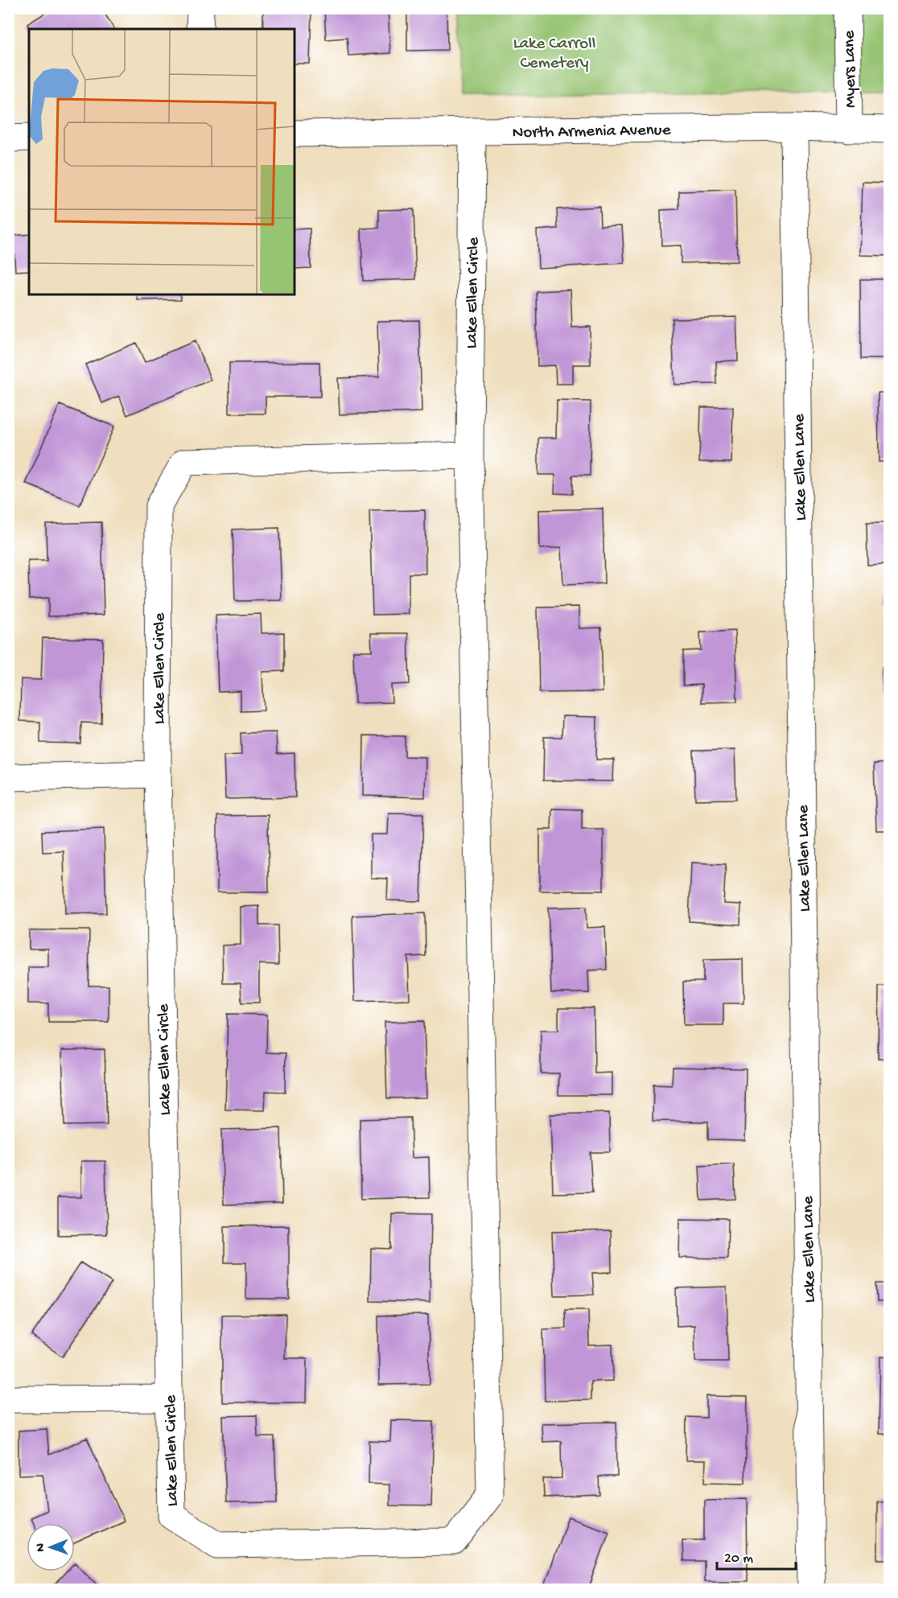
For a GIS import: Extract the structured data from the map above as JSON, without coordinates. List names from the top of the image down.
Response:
{
  "streets": {
    "street": [
      "Myers Lane",
      "North Armenia Avenue",
      "Lake Ellen Circle",
      "Lake Ellen Lane"
    ]
  },
  "crossings": [
    ["Myers Lane", "North Armenia Avenue"],
    ["North Armenia Avenue", "Lake Ellen Circle"],
    ["North Armenia Avenue", "Lake Ellen Lane"]
  ],
  "parks": ["Lake Carroll Cemetery"],
  "scale_bar": "20 m",
  "north": "left"
}
